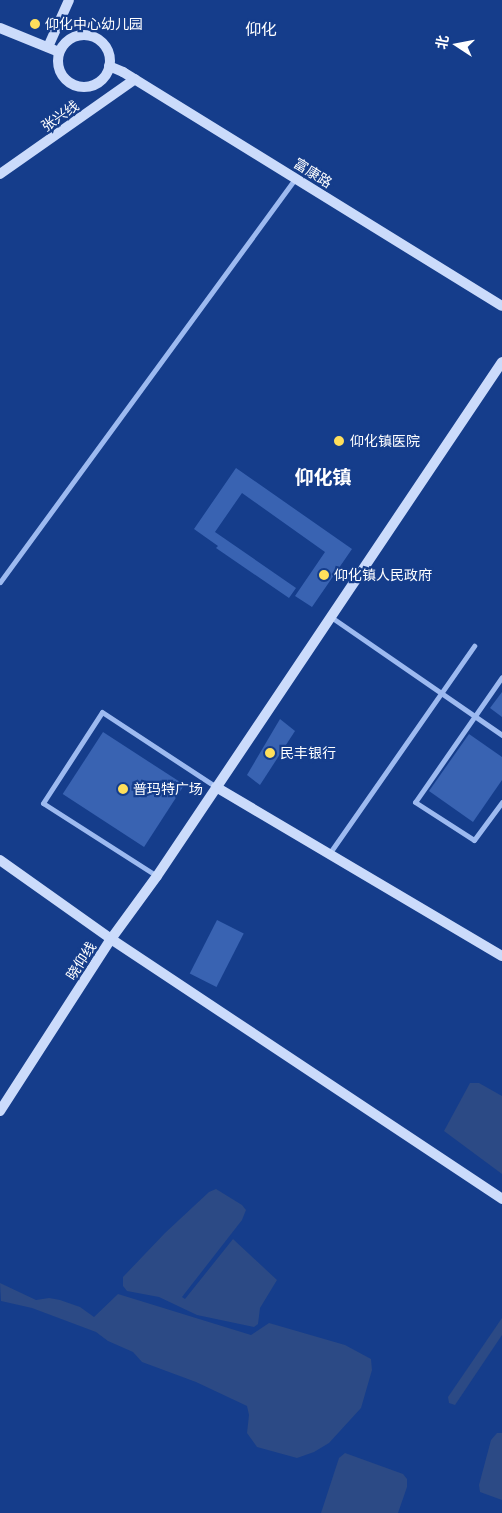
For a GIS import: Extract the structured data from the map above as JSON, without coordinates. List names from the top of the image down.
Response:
{
  "streets": {
    "street": ["张兴线", "富康路", "晓仰线"]
  },
  "crossings": [
    ["张兴线", "富康路"]
  ],
  "districts": ["仰化", "仰化镇"],
  "places": [
    "仰化中心幼儿园",
    "仰化镇医院",
    "仰化镇人民政府",
    "民丰银行",
    "普玛特广场"
  ],
  "north": "left"
}
